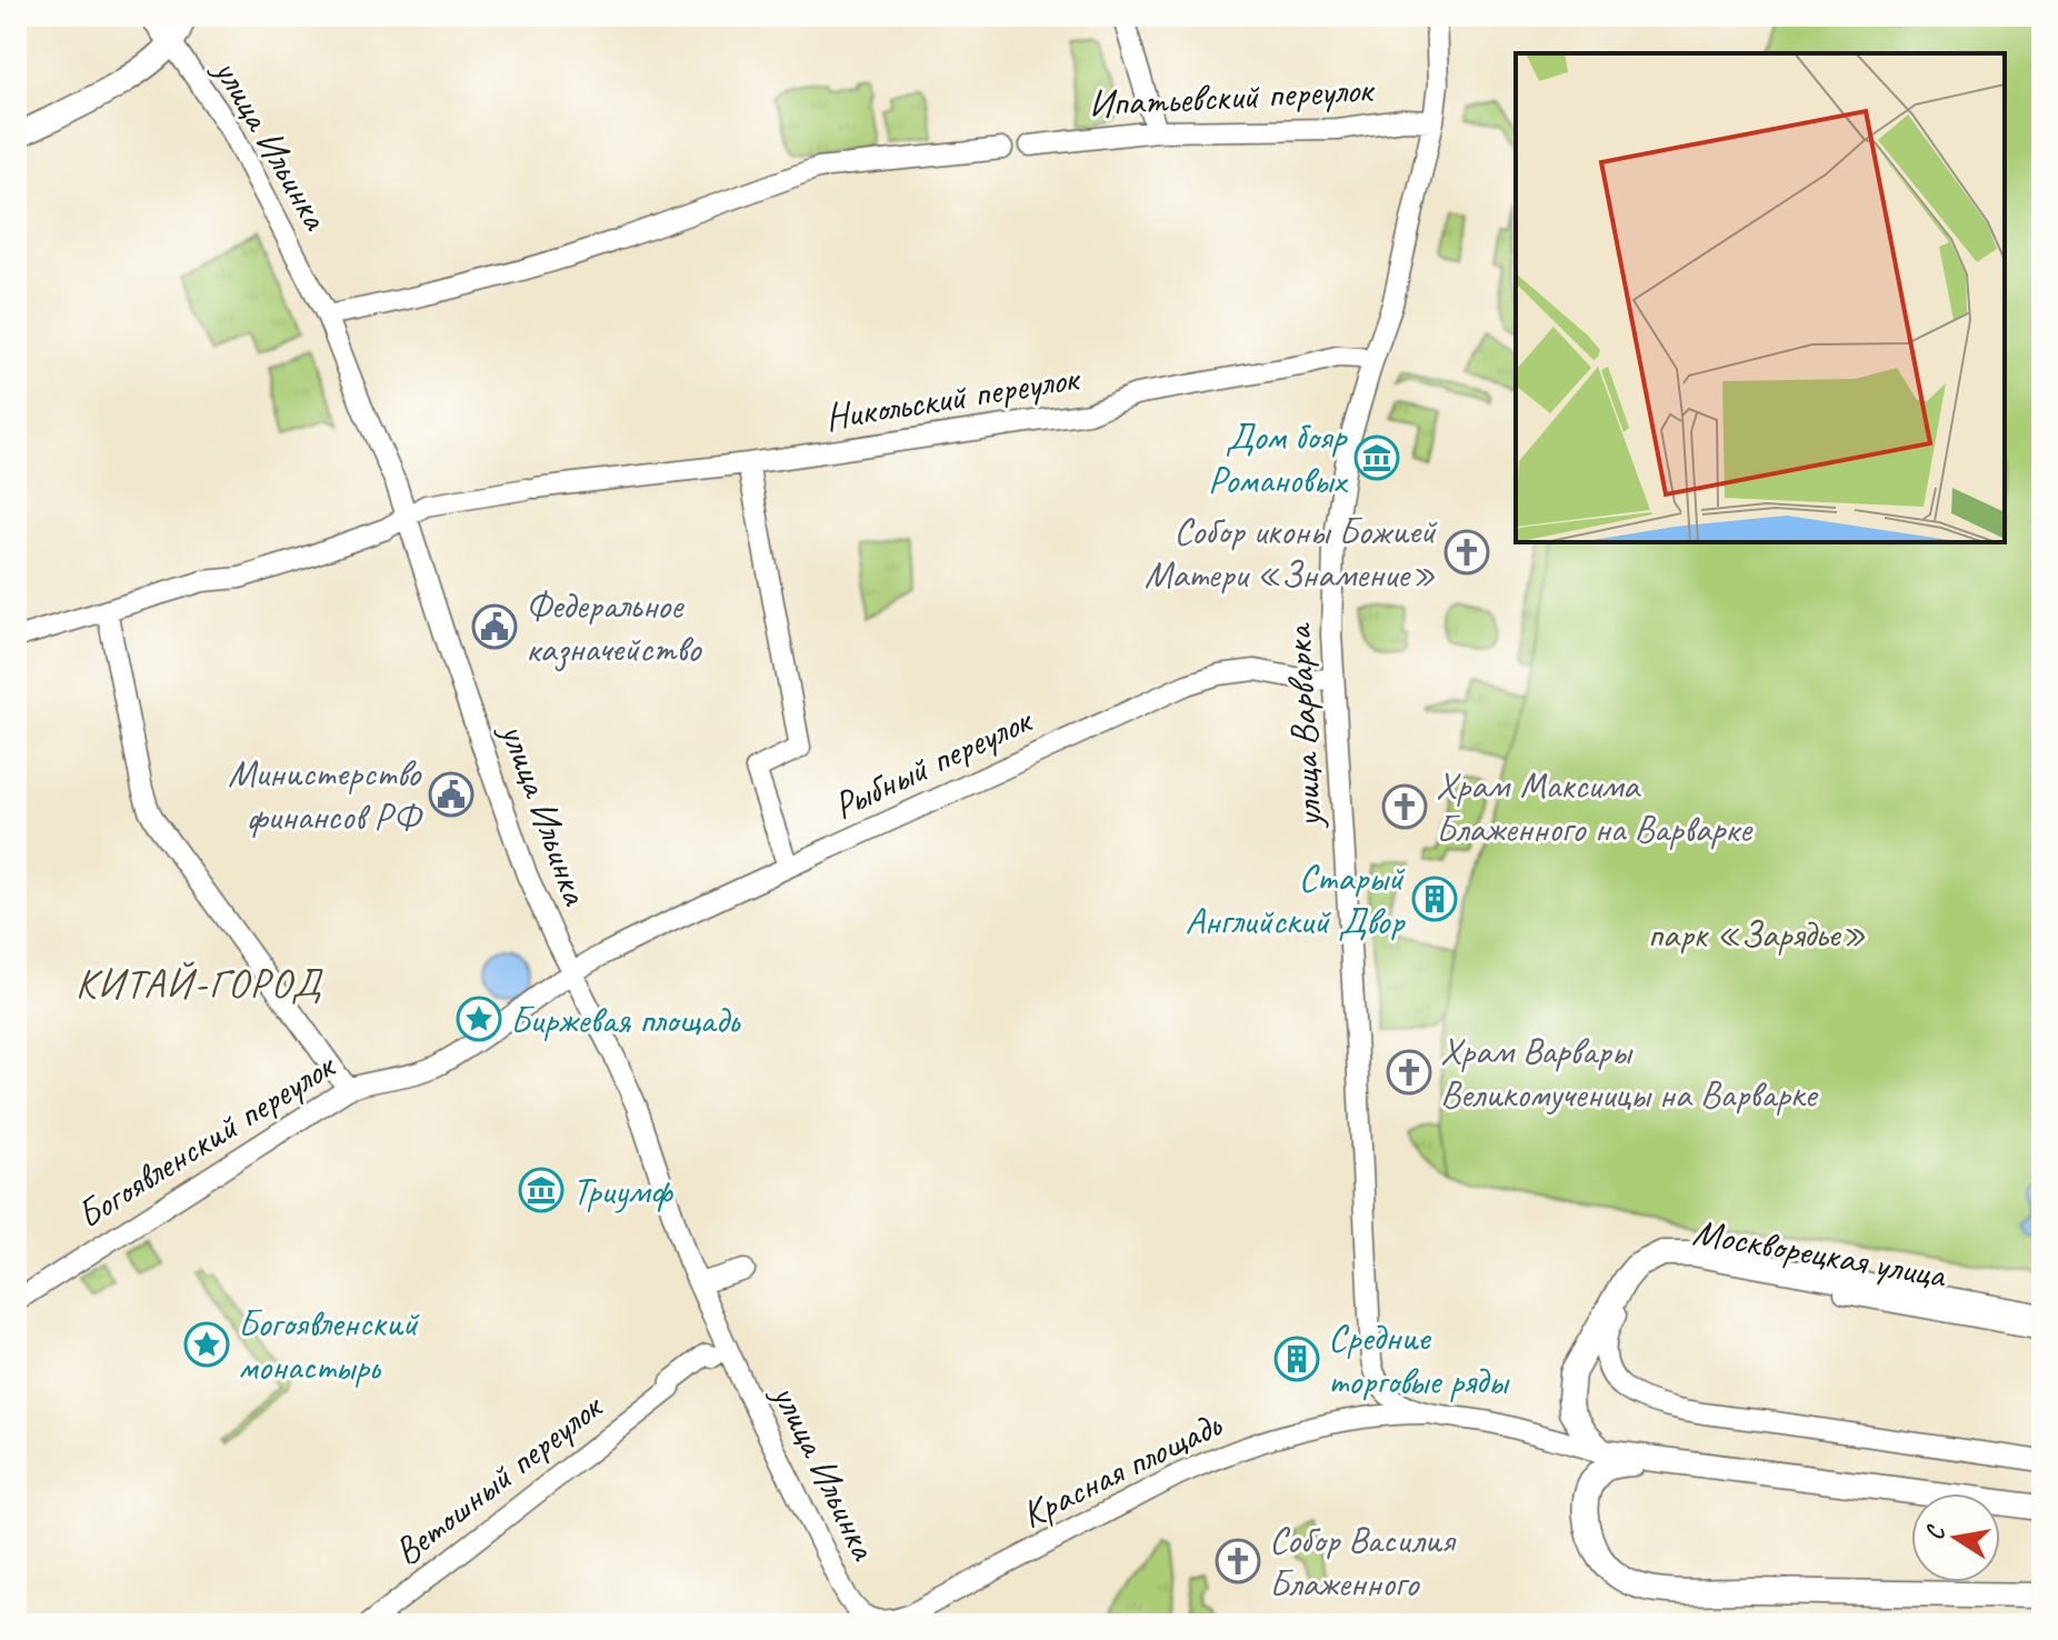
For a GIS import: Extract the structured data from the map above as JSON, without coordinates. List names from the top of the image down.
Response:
{
  "streets": {
    "main road": ["Москворецкая улица"],
    "street": [
      "Ипатьевский переулок",
      "улица Ильинка",
      "Никольский переулок",
      "улица Варварка",
      "Рыбный переулок",
      "Богоявленский переулок",
      "Красная площадь",
      "Ветошный переулок"
    ]
  },
  "crossings": [
    ["Ипатьевский переулок", "улица Варварка"],
    ["улица Ильинка", "Никольский переулок"],
    ["улица Ильинка", "Рыбный переулок"],
    ["улица Ильинка", "Богоявленский переулок"],
    ["улица Ильинка", "Красная площадь"],
    ["улица Ильинка", "Ветошный переулок"],
    ["Никольский переулок", "улица Варварка"],
    ["улица Варварка", "Рыбный переулок"],
    ["улица Варварка", "Красная площадь"],
    ["Рыбный переулок", "Богоявленский переулок"]
  ],
  "districts": ["КИТАЙ-ГОРОД"],
  "parks": ["парк «Зарядье»"],
  "places": {
    "museum": ["Дом бояр Романовых", "Триумф"],
    "church": [
      "Собор иконы Божией Матери «Знамение»",
      "Храм Максима Блаженного на Варварке",
      "Храм Варвары Великомученицы на Варварке",
      "Собор Василия Блаженного"
    ],
    "public building": ["Федеральное казначейство", "Министерство финансов РФ"],
    "building": ["Старый Английский Двор", "Средние торговые ряды"],
    "place": ["Биржевая площадь", "Богоявленский монастырь"]
  },
  "north": "left"
}
